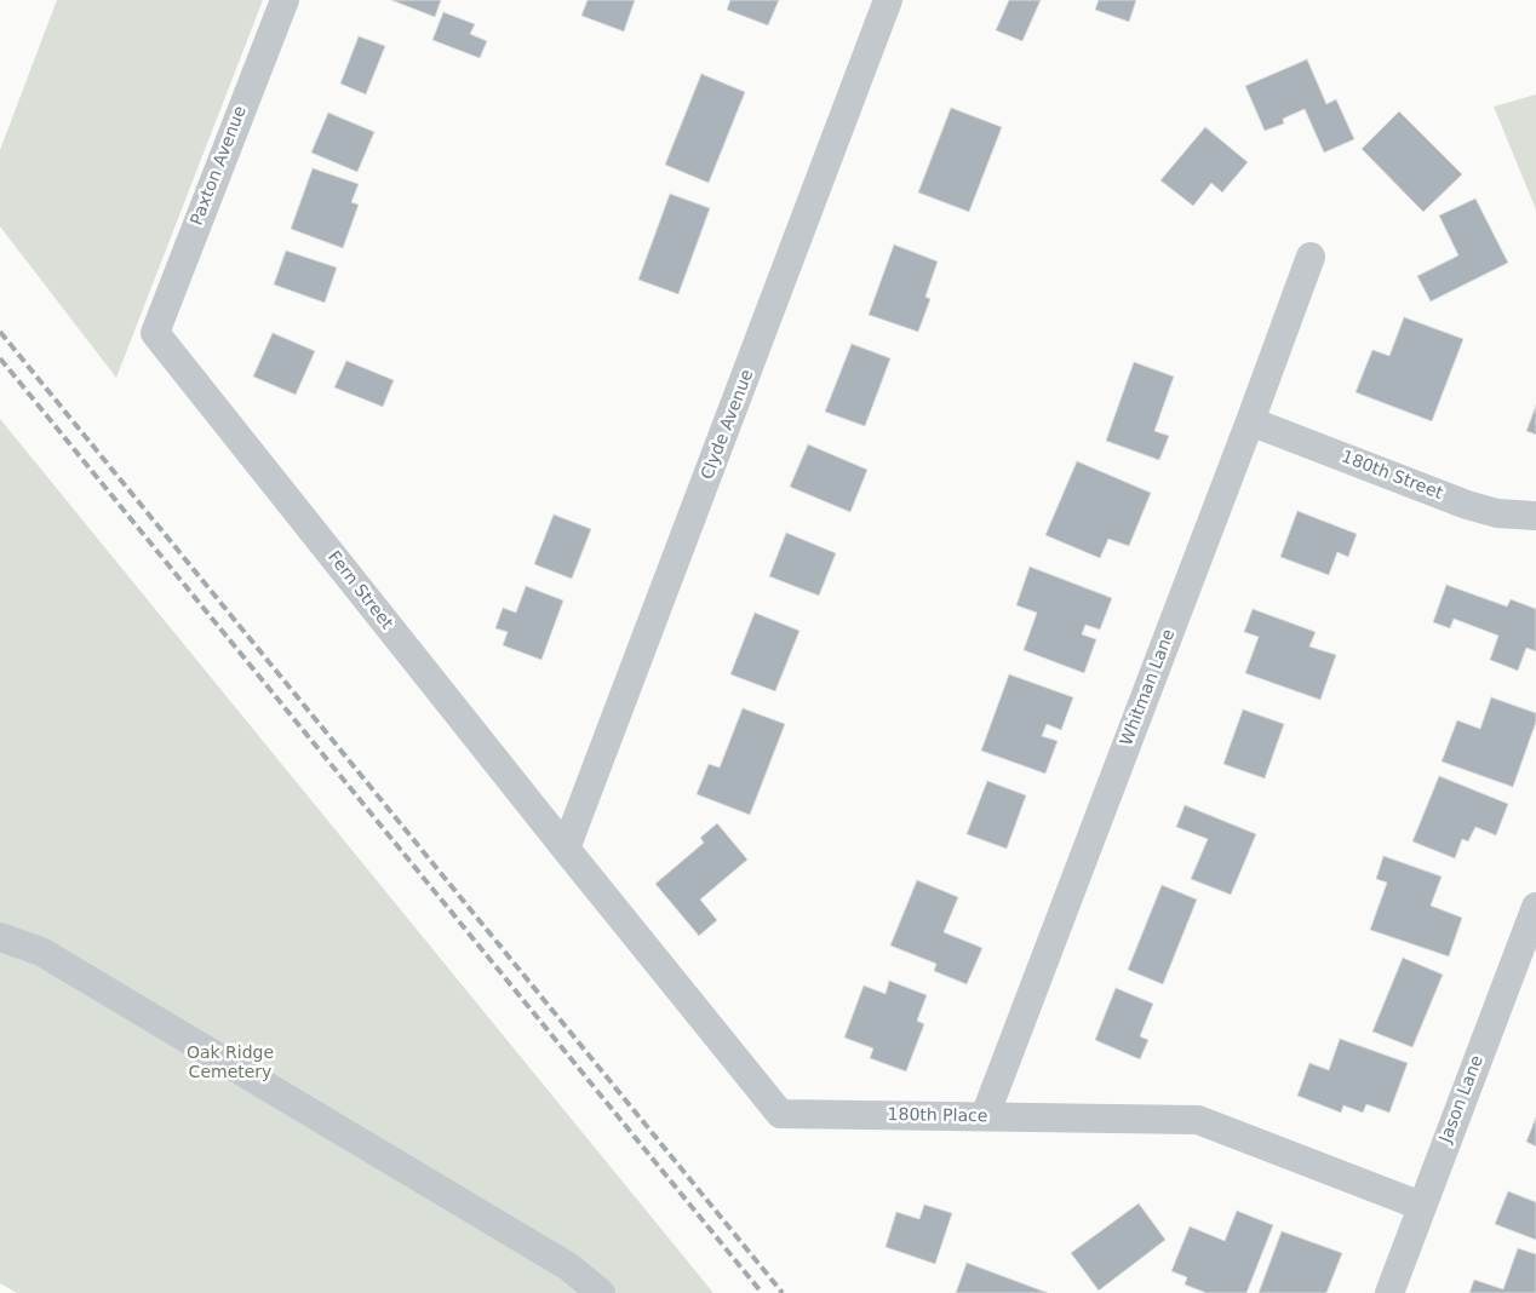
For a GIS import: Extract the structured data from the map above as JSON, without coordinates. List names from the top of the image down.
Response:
{
  "streets": {
    "street": [
      "Paxton Avenue",
      "Clyde Avenue",
      "180th Street",
      "Fern Street",
      "Whitman Lane",
      "Jason Lane",
      "180th Place"
    ]
  },
  "crossings": [
    ["Paxton Avenue", "Fern Street"],
    ["Clyde Avenue", "Fern Street"],
    ["Clyde Avenue", "180th Place"],
    ["180th Street", "Whitman Lane"],
    ["Fern Street", "180th Place"],
    ["Whitman Lane", "180th Place"],
    ["Jason Lane", "180th Place"]
  ],
  "parks": ["Oak Ridge Cemetery"]
}
